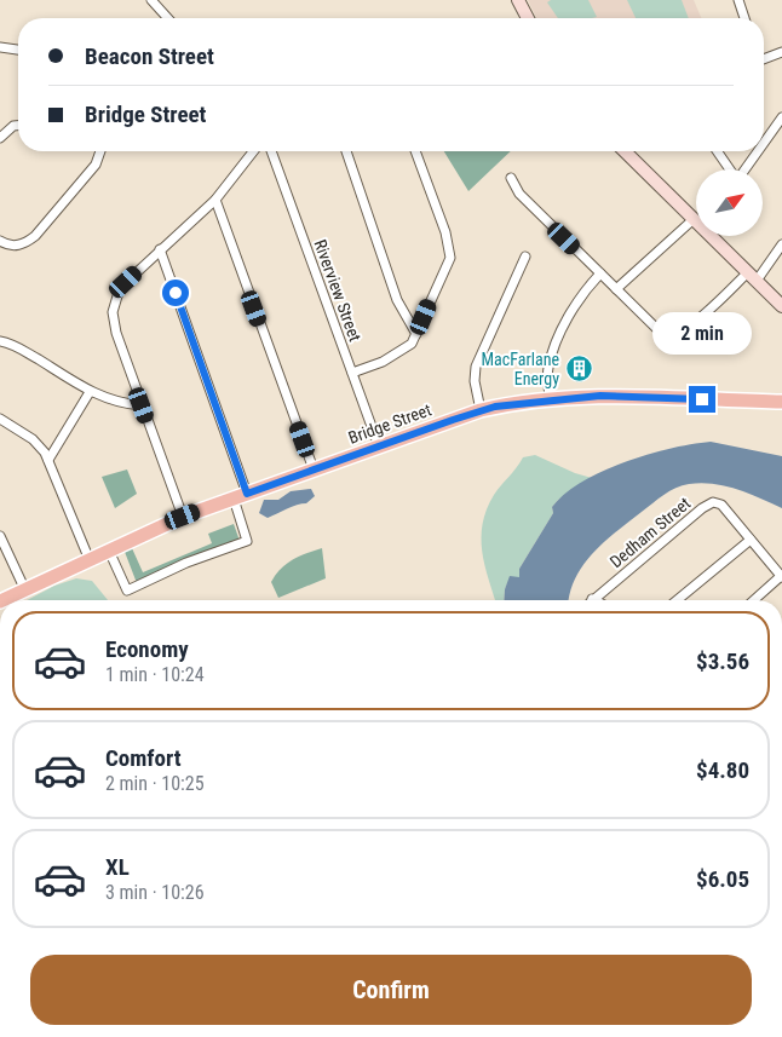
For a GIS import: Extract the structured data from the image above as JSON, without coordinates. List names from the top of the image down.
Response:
{
  "streets": {
    "main road": ["Bridge Street"],
    "street": ["Riverview Street", "Dedham Street"]
  },
  "crossings": [
    ["Riverview Street", "Bridge Street"]
  ],
  "places": {
    "building": ["MacFarlane Energy"]
  },
  "north": "top right",
  "page": {
    "banner": ["Beacon Street", "Bridge Street"],
    "bubble": "2 min",
    "list": [
      {
        "name": "Economy",
        "note": "1 min · 10:24",
        "value": "$3.56"
      },
      {
        "name": "Comfort",
        "note": "2 min · 10:25",
        "value": "$4.80"
      },
      {
        "name": "XL",
        "note": "3 min · 10:26",
        "value": "$6.05"
      }
    ],
    "buttons": "Confirm"
  }
}
